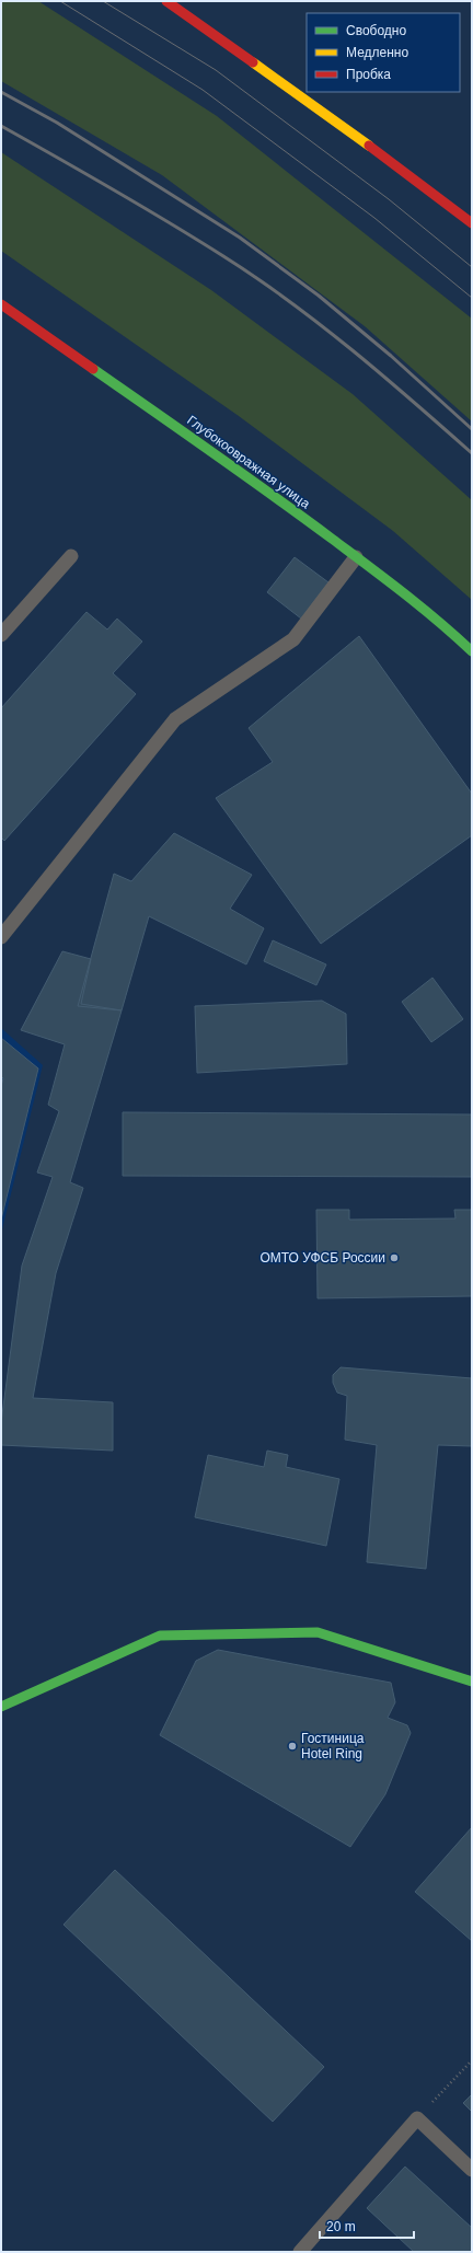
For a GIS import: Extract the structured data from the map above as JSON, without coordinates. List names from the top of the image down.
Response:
{
  "streets": {
    "street": ["Глубокоовражная улица"]
  },
  "places": ["ОМТО УФСБ России", "Гостиница Hotel Ring"],
  "legend": ["Свободно", "Медленно", "Пробка"],
  "scale_bar": "20 m"
}
